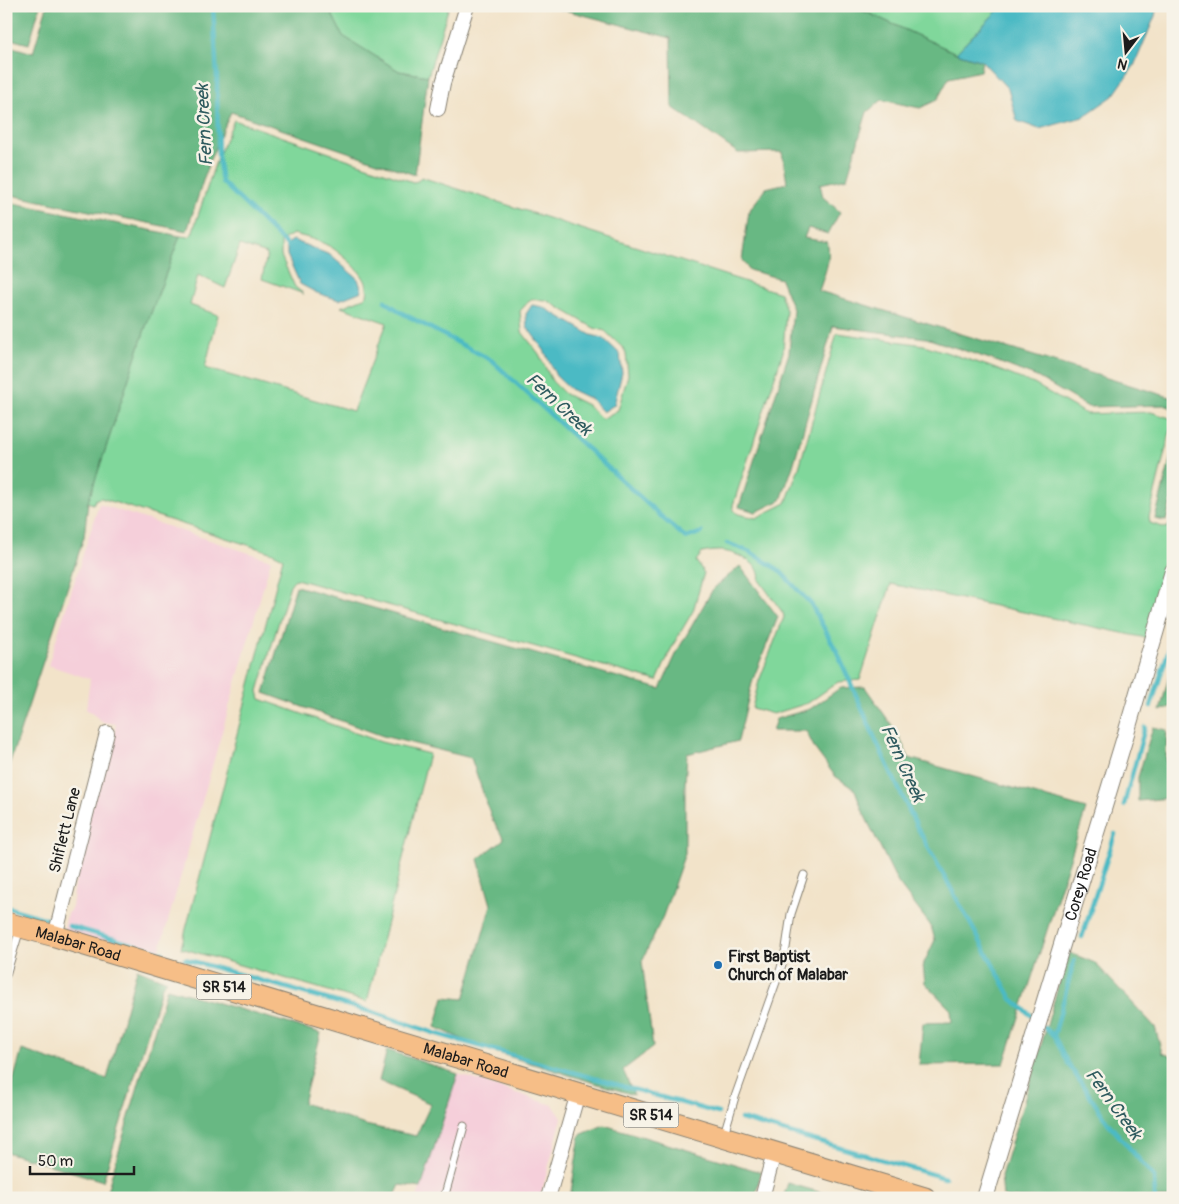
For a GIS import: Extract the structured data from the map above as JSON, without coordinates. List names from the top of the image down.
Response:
{
  "streets": {
    "main road": ["Malabar Road", "SR 514"],
    "street": ["Shiflett Lane", "Corey Road"]
  },
  "crossings": [
    ["Shiflett Lane", "Malabar Road"]
  ],
  "water": ["Fern Creek"],
  "places": ["First Baptist Church of Malabar"],
  "scale_bar": "50 m",
  "north": "bottom"
}
